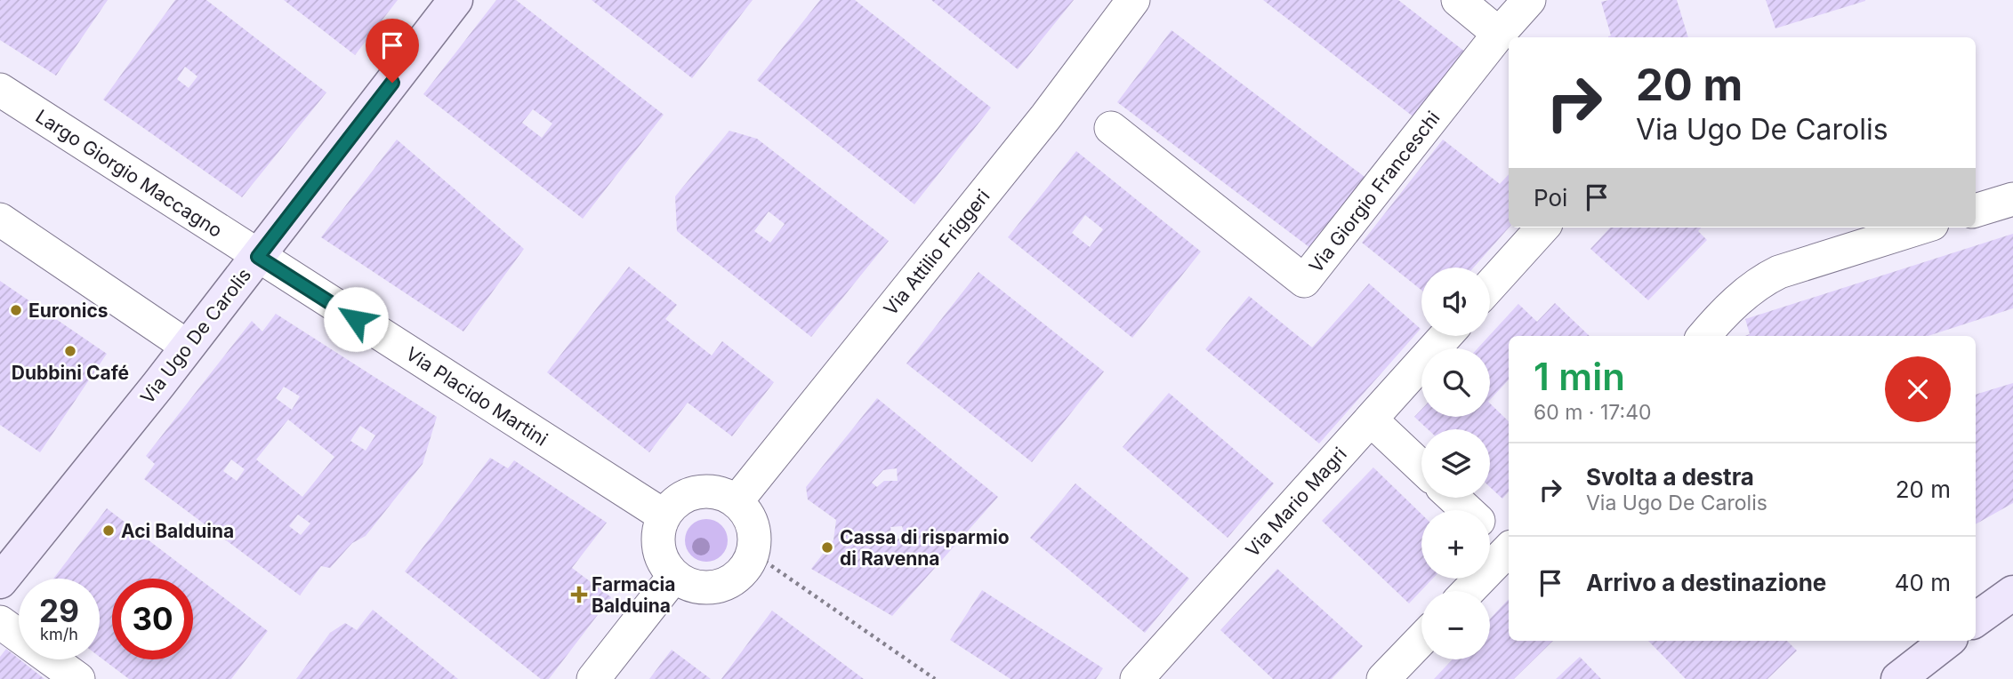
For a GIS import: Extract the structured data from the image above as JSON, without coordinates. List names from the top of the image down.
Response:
{
  "streets": {
    "street": [
      "Largo Giorgio Maccagno",
      "Via Giorgio Franceschi",
      "Via Attilio Friggeri",
      "Via Ugo De Carolis",
      "Via Placido Martini",
      "Via Mario Magri"
    ]
  },
  "crossings": [
    ["Largo Giorgio Maccagno", "Via Ugo De Carolis"],
    ["Largo Giorgio Maccagno", "Via Placido Martini"],
    ["Via Attilio Friggeri", "Via Placido Martini"],
    ["Via Ugo De Carolis", "Via Placido Martini"]
  ],
  "places": {
    "other": [
      "Euronics",
      "Dubbini Café",
      "Aci Balduina",
      "Cassa di risparmio di Ravenna"
    ],
    "health": ["Farmacia Balduina"]
  },
  "page": {
    "turn": ["20 m", "Via Ugo De Carolis"],
    "then": "Poi",
    "map_buttons": ["+", "−"],
    "heading": ["1 min", "60 m · 17:40"],
    "list": [
      {
        "name": "Svolta a destra",
        "note": "Via Ugo De Carolis",
        "value": "20 m"
      },
      {
        "name": "Arrivo a destinazione",
        "value": "40 m"
      }
    ],
    "speed": "29 km/h",
    "limit": "30"
  }
}
